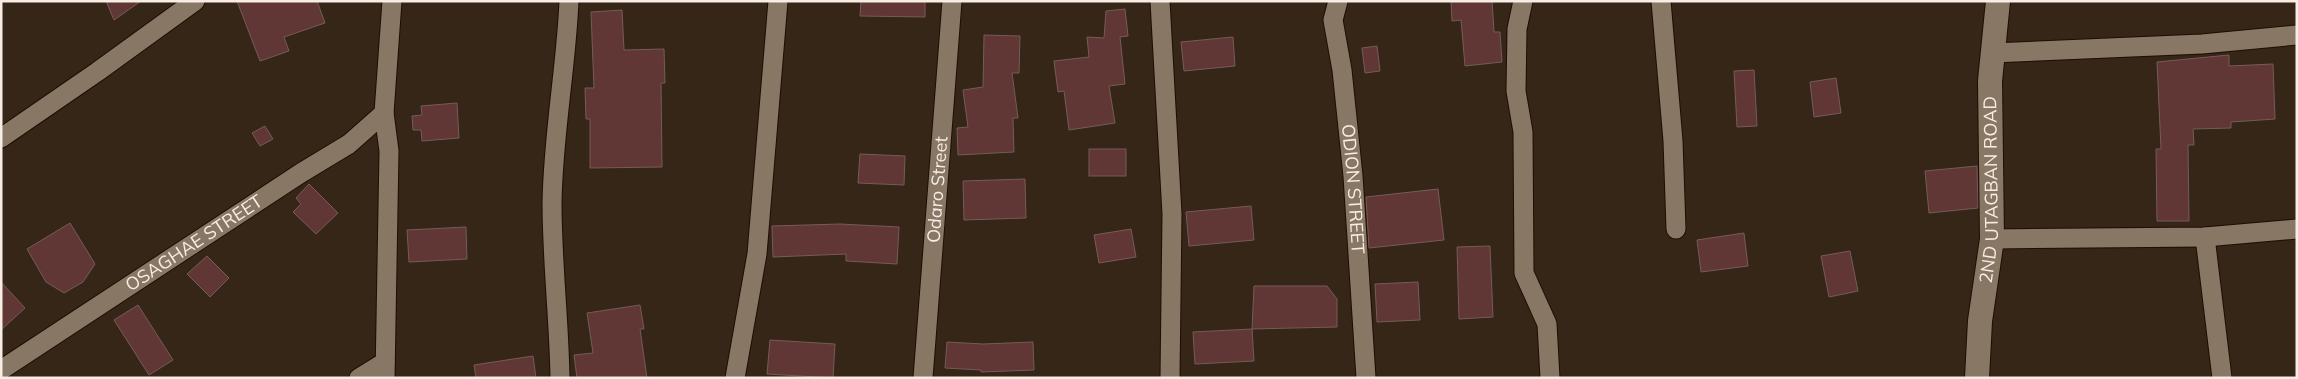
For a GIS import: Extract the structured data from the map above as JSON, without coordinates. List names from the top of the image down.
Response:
{
  "streets": {
    "street": [
      "Odaro Street",
      "ODION STREET",
      "2ND UTAGBAN ROAD",
      "OSAGHAE STREET"
    ]
  }
}
